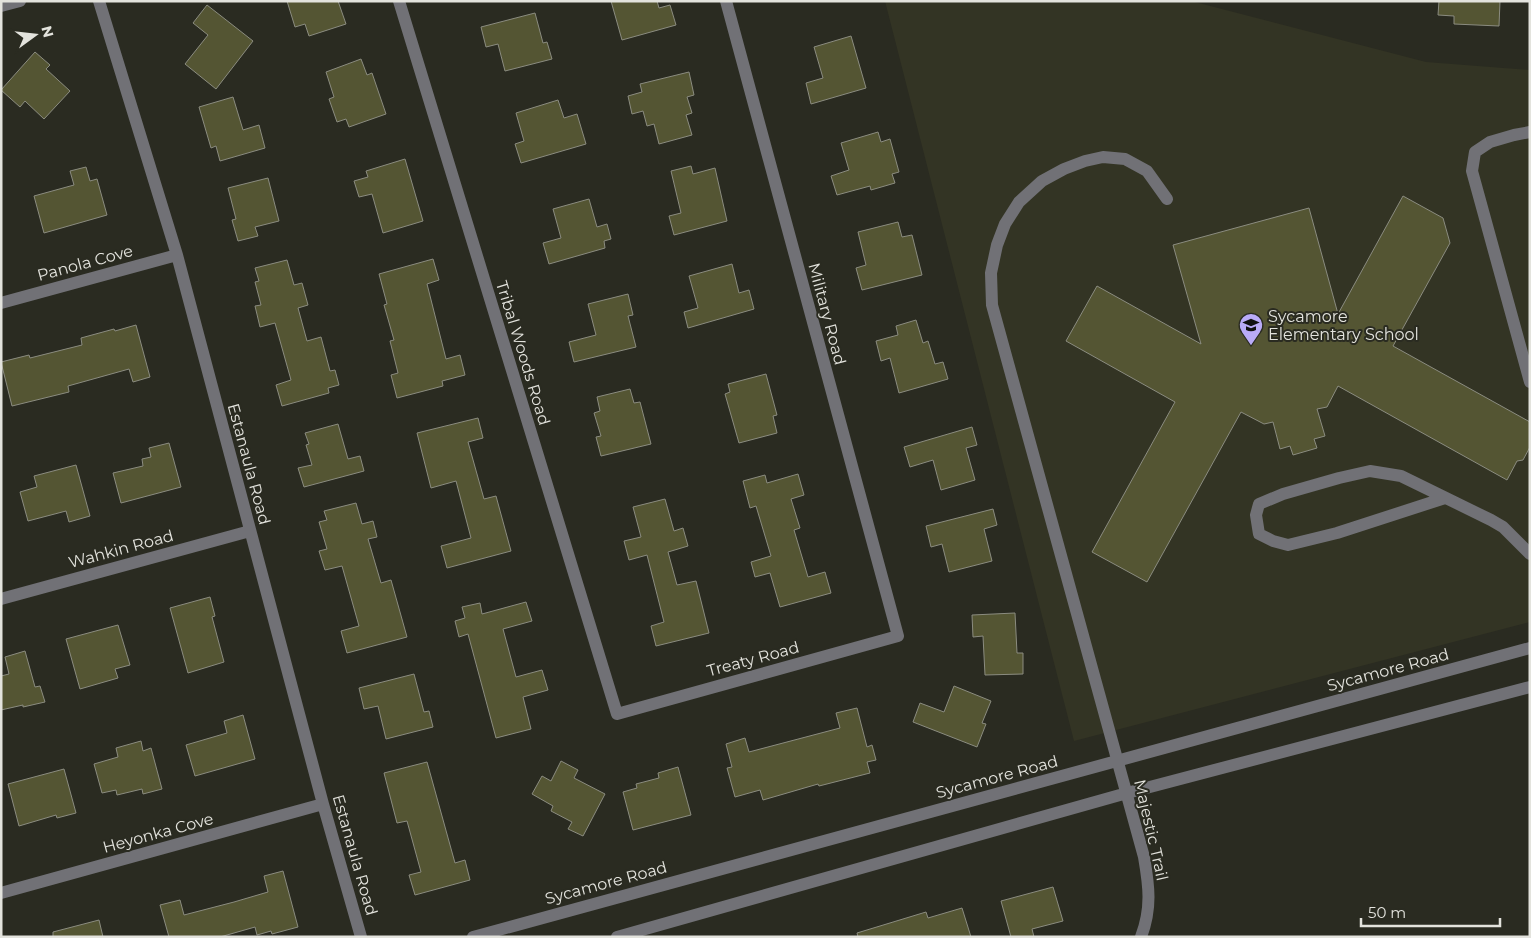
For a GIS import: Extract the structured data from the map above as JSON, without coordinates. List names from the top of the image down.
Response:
{
  "streets": {
    "street": [
      "Panola Cove",
      "Military Road",
      "Tribal Woods Road",
      "Estanaula Road",
      "Wahkin Road",
      "Treaty Road",
      "Sycamore Road",
      "Majestic Trail",
      "Heyonka Cove"
    ]
  },
  "crossings": [
    ["Panola Cove", "Estanaula Road"],
    ["Military Road", "Treaty Road"],
    ["Tribal Woods Road", "Treaty Road"],
    ["Estanaula Road", "Wahkin Road"],
    ["Estanaula Road", "Heyonka Cove"],
    ["Sycamore Road", "Majestic Trail"]
  ],
  "places": {
    "school or university": ["Sycamore Elementary School"]
  },
  "scale_bar": "50 m",
  "north": "right"
}
